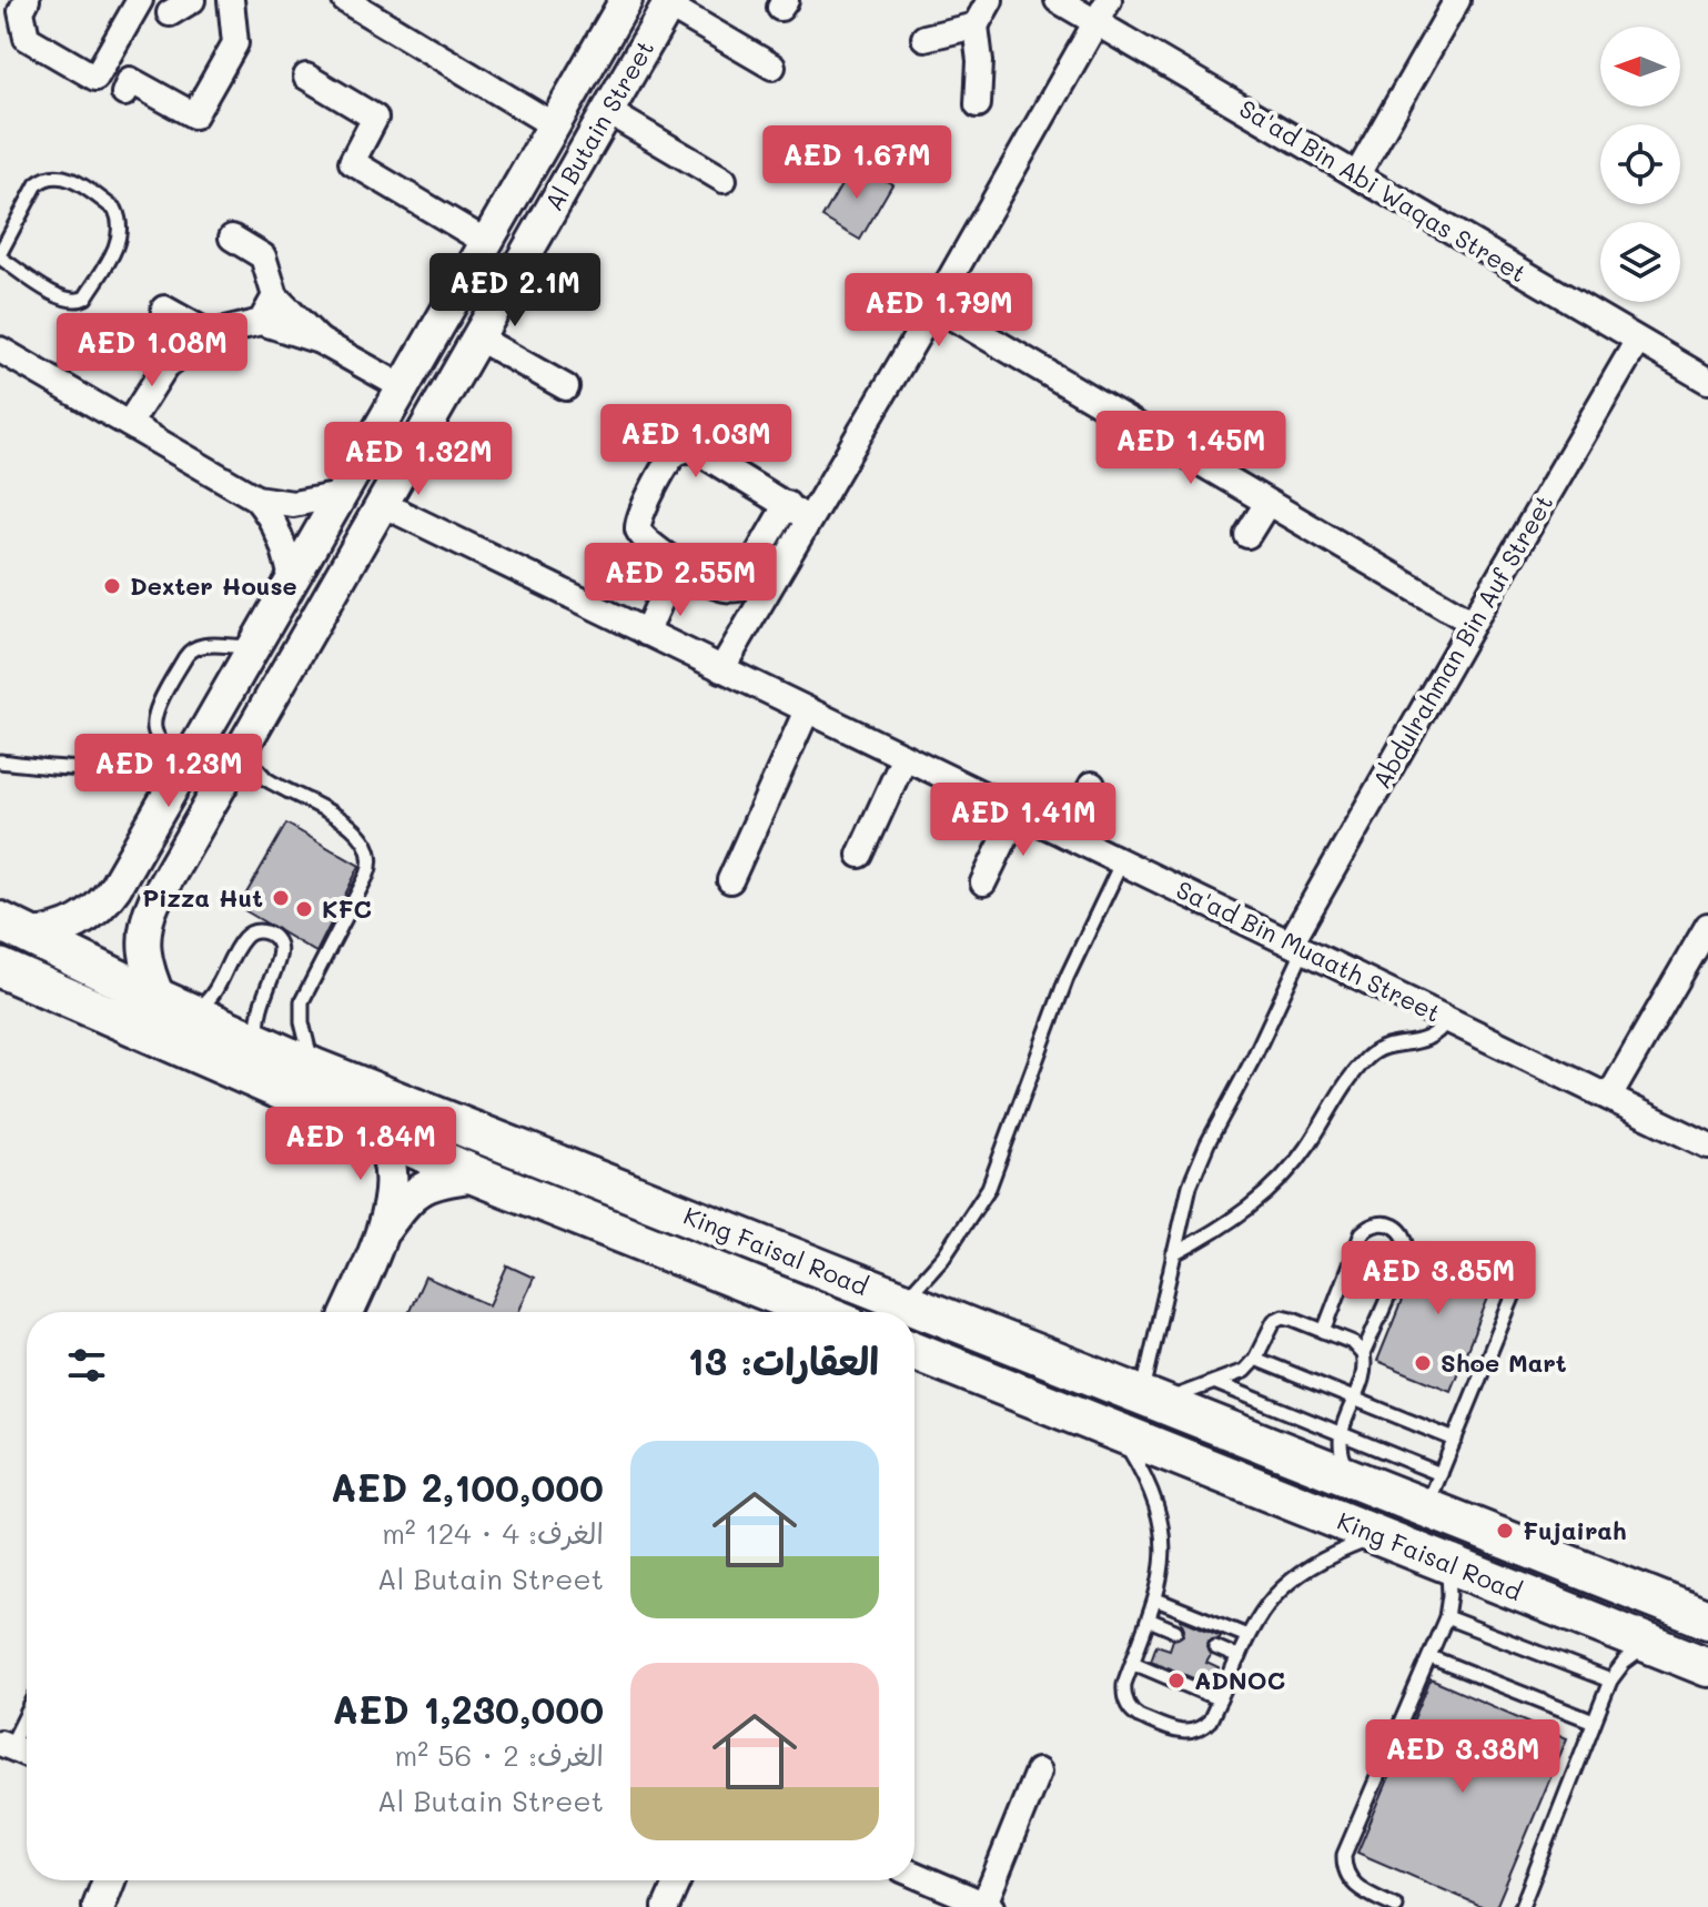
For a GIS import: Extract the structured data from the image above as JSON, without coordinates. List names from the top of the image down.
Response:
{
  "streets": {
    "main road": ["King Faisal Road"],
    "street": [
      "Al Butain Street",
      "Sa'ad Bin Abi Waqas Street",
      "Abdulrahman Bin Auf Street",
      "Sa'ad Bin Muaath Street"
    ]
  },
  "crossings": [
    ["Al Butain Street", "Sa'ad Bin Muaath Street"],
    ["Al Butain Street", "King Faisal Road"],
    ["Sa'ad Bin Abi Waqas Street", "Abdulrahman Bin Auf Street"],
    ["Abdulrahman Bin Auf Street", "Sa'ad Bin Muaath Street"]
  ],
  "places": [
    "Dexter House",
    "Pizza Hut",
    "KFC",
    "Shoe Mart",
    "Fujairah",
    "ADNOC"
  ],
  "north": "left",
  "page": {
    "price": [
      "AED 1.67M",
      "AED 2.1M",
      "AED 1.79M",
      "AED 1.08M",
      "AED 1.03M",
      "AED 1.45M",
      "AED 1.32M",
      "AED 2.55M",
      "AED 1.23M",
      "AED 1.41M",
      "AED 1.84M",
      "AED 3.85M",
      "AED 3.38M"
    ],
    "heading": "العقارات: 13",
    "list": [
      {
        "name": "AED 2,100,000",
        "note": "الغرف: 4 · 124 m² · Al Butain Street"
      },
      {
        "name": "AED 1,230,000",
        "note": "الغرف: 2 · 56 m² · Al Butain Street"
      }
    ]
  }
}
